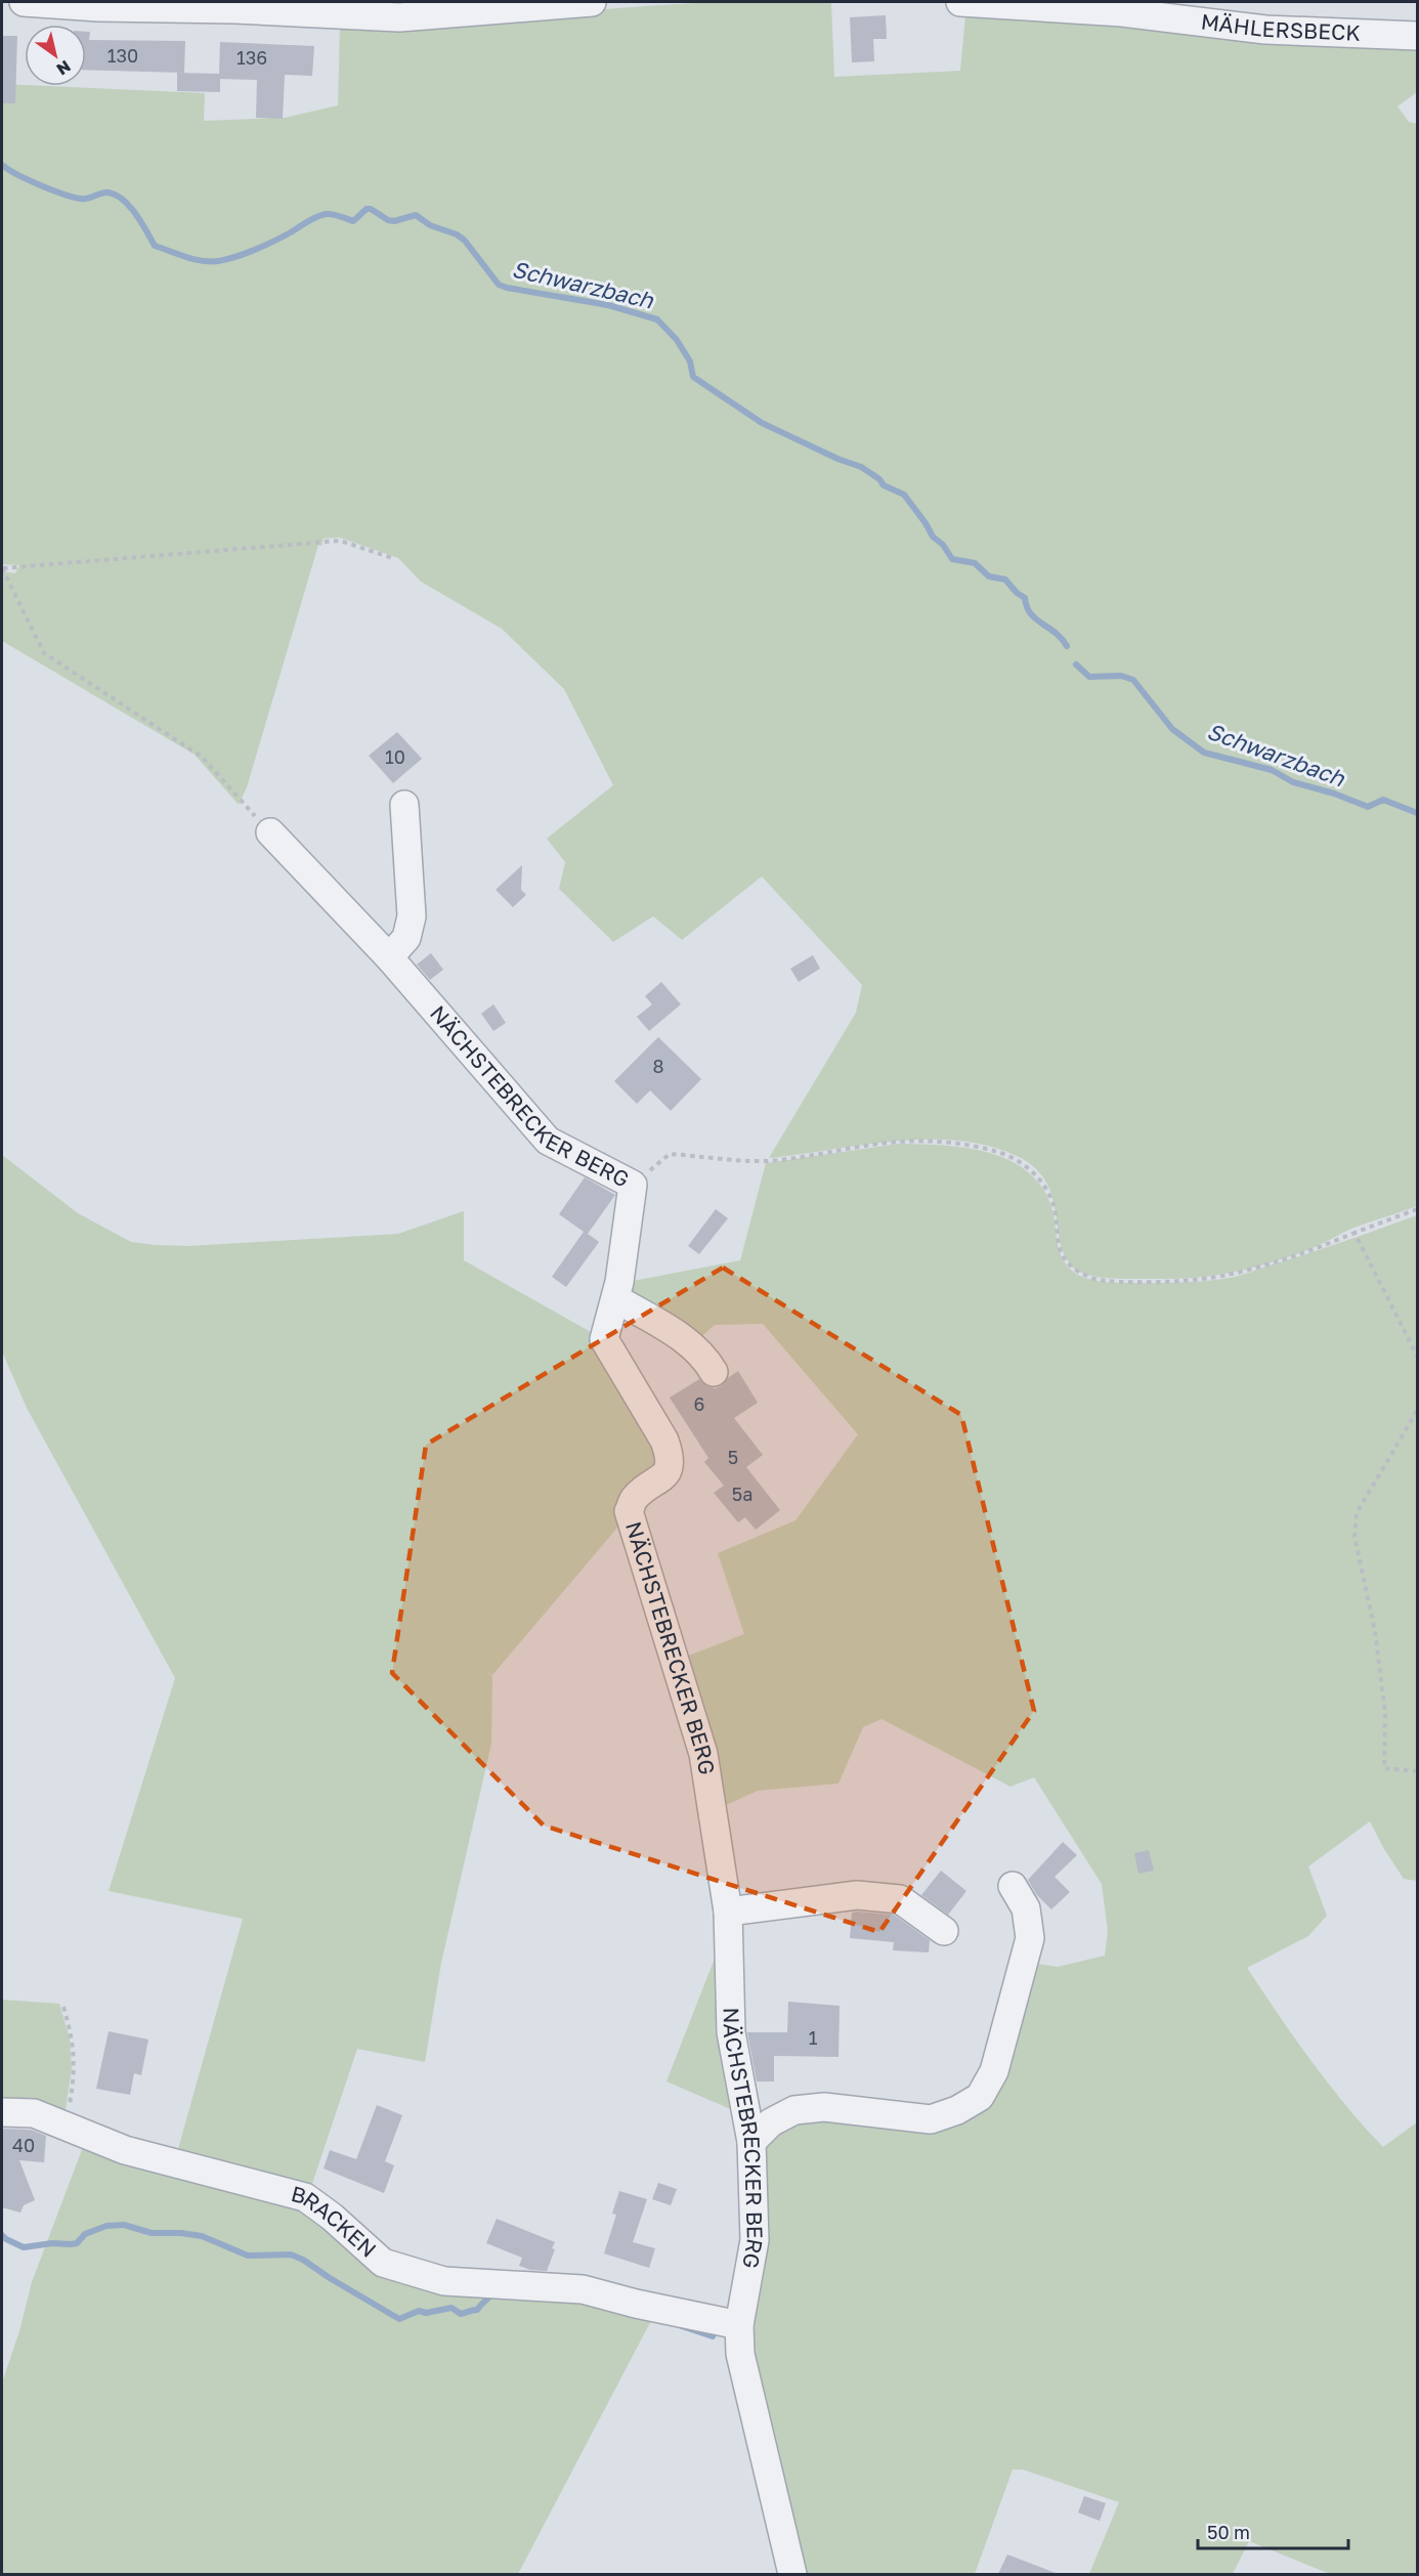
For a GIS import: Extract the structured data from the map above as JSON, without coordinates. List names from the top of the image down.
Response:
{
  "streets": {
    "street": ["MÄHLERSBECK", "NÄCHSTEBRECKER BERG", "BRACKEN"]
  },
  "crossings": [
    ["NÄCHSTEBRECKER BERG", "BRACKEN"]
  ],
  "water": ["Schwarzbach"],
  "house_numbers": [
    "130",
    "136",
    "10",
    "8",
    "6",
    "5",
    "5a",
    "1",
    "40"
  ],
  "scale_bar": "50 m",
  "north": "bottom right"
}
